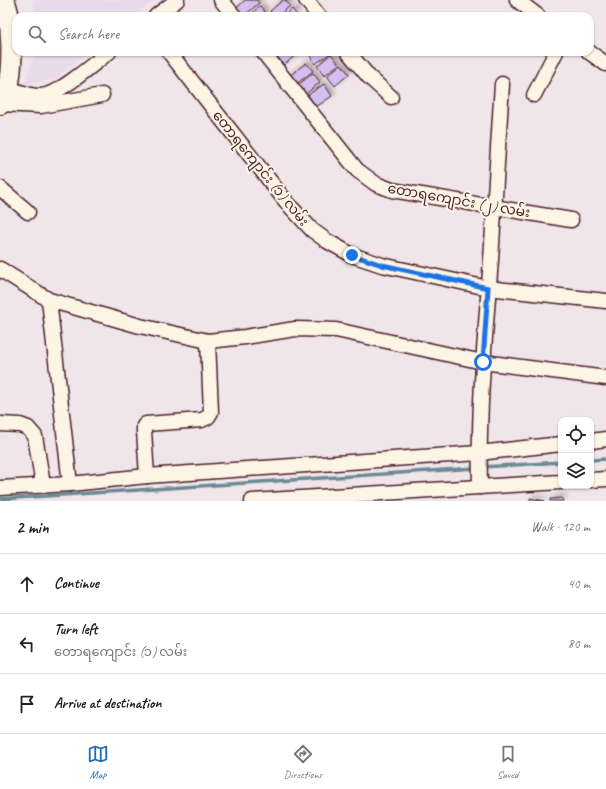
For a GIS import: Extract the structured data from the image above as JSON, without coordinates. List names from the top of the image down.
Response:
{
  "streets": {
    "street": ["တောရကျောင်း (၁) လမ်း", "တောရကျောင်း (၂) လမ်း"]
  },
  "page": {
    "search": "Search here",
    "heading": ["2 min", "Walk · 120 m"],
    "list": [
      ["Continue", "40 m"],
      ["Turn left", "တောရကျောင်း (၁) လမ်း", "80 m"],
      "Arrive at destination"
    ],
    "nav": ["Map", "Directions", "Saved"]
  }
}
